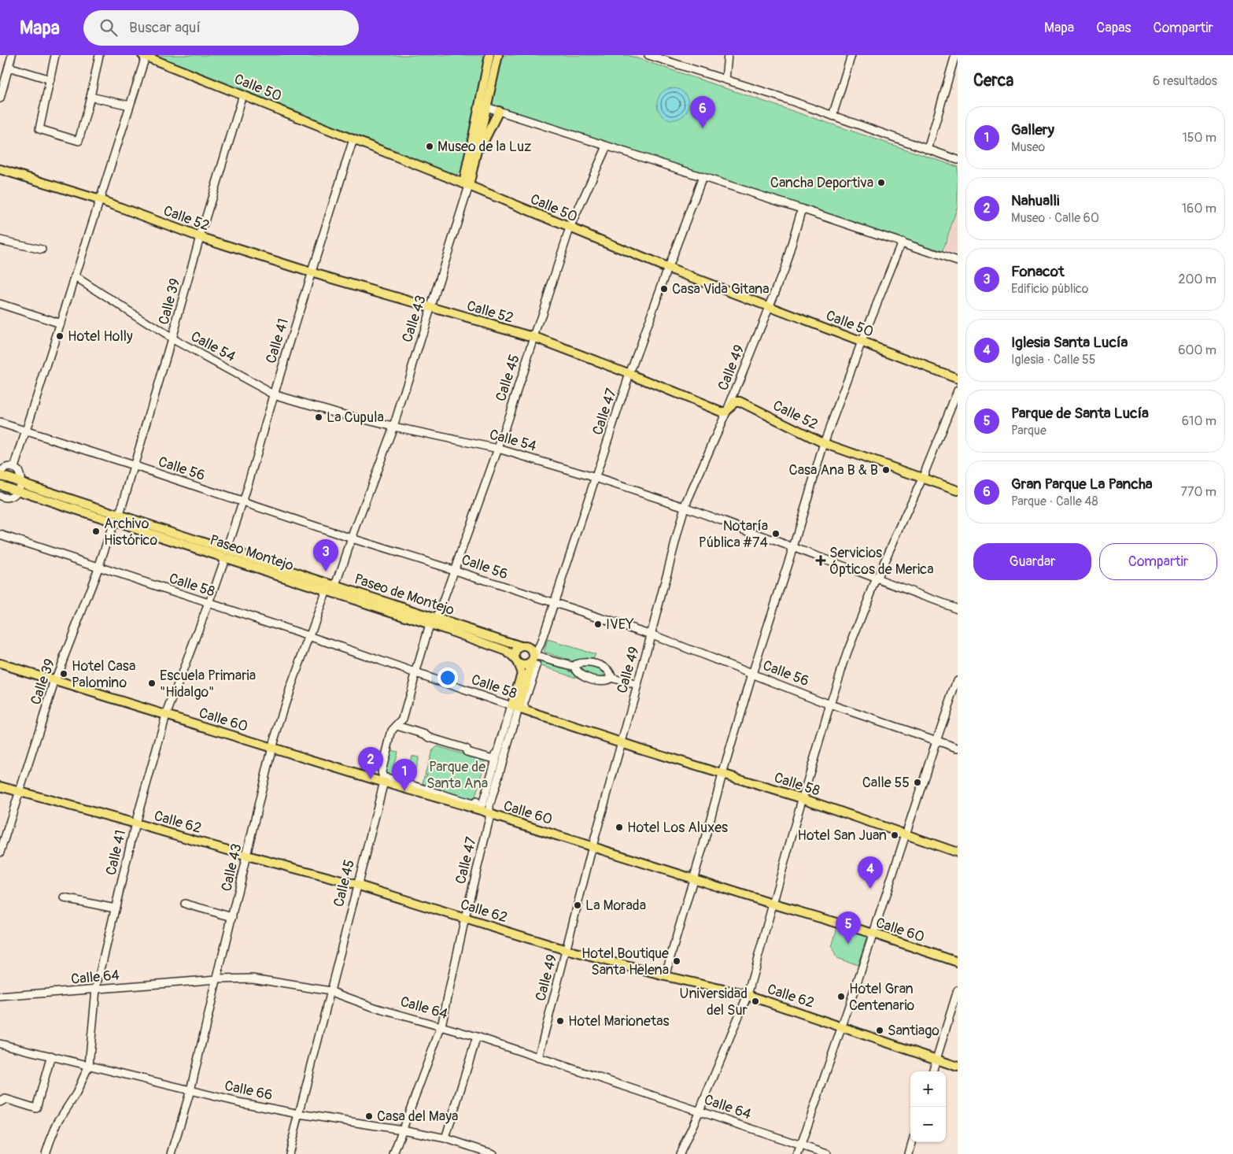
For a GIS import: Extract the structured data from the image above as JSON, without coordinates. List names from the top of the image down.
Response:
{
  "streets": {
    "main road": [
      "Calle 50",
      "Calle 52",
      "Calle 43",
      "Calle 47",
      "Paseo Montejo",
      "Calle 58",
      "Paseo de Montejo",
      "Calle 60",
      "Calle 62"
    ],
    "street": [
      "Calle 39",
      "Calle 41",
      "Calle 54",
      "Calle 49",
      "Calle 45",
      "Calle 56",
      "Calle 64",
      "Calle 66"
    ]
  },
  "crossings": [
    ["Calle 50", "Calle 39"],
    ["Calle 50", "Calle 43"],
    ["Calle 50", "Calle 41"],
    ["Calle 50", "Calle 49"],
    ["Calle 50", "Calle 45"],
    ["Calle 50", "Calle 47"],
    ["Calle 52", "Calle 39"],
    ["Calle 52", "Calle 43"],
    ["Calle 52", "Calle 41"],
    ["Calle 52", "Calle 49"],
    ["Calle 52", "Calle 45"],
    ["Calle 52", "Calle 47"],
    ["Calle 39", "Calle 54"],
    ["Calle 39", "Calle 56"],
    ["Calle 39", "Paseo Montejo"],
    ["Calle 39", "Calle 58"],
    ["Calle 39", "Calle 60"],
    ["Calle 39", "Calle 62"],
    ["Calle 43", "Calle 54"],
    ["Calle 43", "Calle 56"],
    ["Calle 43", "Paseo Montejo"],
    ["Calle 43", "Calle 58"],
    ["Calle 43", "Paseo de Montejo"],
    ["Calle 43", "Calle 60"],
    ["Calle 43", "Calle 62"],
    ["Calle 43", "Calle 64"],
    ["Calle 43", "Calle 66"],
    ["Calle 41", "Calle 54"],
    ["Calle 41", "Calle 56"],
    ["Calle 41", "Paseo Montejo"],
    ["Calle 41", "Calle 58"],
    ["Calle 41", "Paseo de Montejo"],
    ["Calle 41", "Calle 60"],
    ["Calle 41", "Calle 62"],
    ["Calle 41", "Calle 64"],
    ["Calle 41", "Calle 66"],
    ["Calle 54", "Calle 49"],
    ["Calle 54", "Calle 45"],
    ["Calle 54", "Calle 47"],
    ["Calle 49", "Calle 56"],
    ["Calle 49", "Calle 58"],
    ["Calle 49", "Calle 60"],
    ["Calle 49", "Calle 62"],
    ["Calle 49", "Calle 64"],
    ["Calle 45", "Calle 56"],
    ["Calle 45", "Paseo Montejo"],
    ["Calle 45", "Calle 58"],
    ["Calle 45", "Paseo de Montejo"],
    ["Calle 45", "Calle 60"],
    ["Calle 45", "Calle 62"],
    ["Calle 45", "Calle 64"],
    ["Calle 45", "Calle 66"],
    ["Calle 47", "Calle 56"],
    ["Calle 47", "Paseo Montejo"],
    ["Calle 47", "Calle 58"],
    ["Calle 47", "Paseo de Montejo"],
    ["Calle 47", "Calle 60"],
    ["Calle 47", "Calle 62"],
    ["Calle 47", "Calle 64"],
    ["Calle 47", "Calle 66"],
    ["Paseo Montejo", "Paseo de Montejo"]
  ],
  "parks": ["Parque de Santa Ana"],
  "places": {
    "other": [
      "Museo de la Luz",
      "Cancha Deportiva",
      "Casa Vida Gitana",
      "Hotel Holly",
      "La Cupula",
      "Casa Ana B & B",
      "Archivo Histórico",
      "Notaría Pública #74",
      "IVEY",
      "Hotel Casa Palomino",
      "Escuela Primaria \"Hidalgo\"",
      "Calle 55",
      "Hotel Los Aluxes",
      "Hotel San Juan",
      "La Morada",
      "Hotel Boutique Santa Helena",
      "Hotel Gran Centenario",
      "Universidad del Sur",
      "Hotel Marionetas",
      "Santiago",
      "Casa del Maya"
    ],
    "health": ["Servicios Ópticos de Merica"]
  },
  "page": {
    "header": "Mapa",
    "search": "Buscar aquí",
    "nav": ["Mapa", "Capas", "Compartir"],
    "heading": ["Cerca", "6 resultados"],
    "pins": [
      "6",
      "3",
      "2",
      "1",
      "4",
      "5"
    ],
    "list": [
      {
        "mark": "1",
        "name": "Gallery",
        "note": "Museo",
        "value": "150 m"
      },
      {
        "mark": "2",
        "name": "Nahualli",
        "note": "Museo · Calle 60",
        "value": "160 m"
      },
      {
        "mark": "3",
        "name": "Fonacot",
        "note": "Edificio público",
        "value": "200 m"
      },
      {
        "mark": "4",
        "name": "Iglesia Santa Lucía",
        "note": "Iglesia · Calle 55",
        "value": "600 m"
      },
      {
        "mark": "5",
        "name": "Parque de Santa Lucía",
        "note": "Parque",
        "value": "610 m"
      },
      {
        "mark": "6",
        "name": "Gran Parque La Pancha",
        "note": "Parque · Calle 48",
        "value": "770 m"
      }
    ],
    "buttons": ["Guardar", "Compartir"],
    "map_buttons": ["+", "−"]
  }
}
